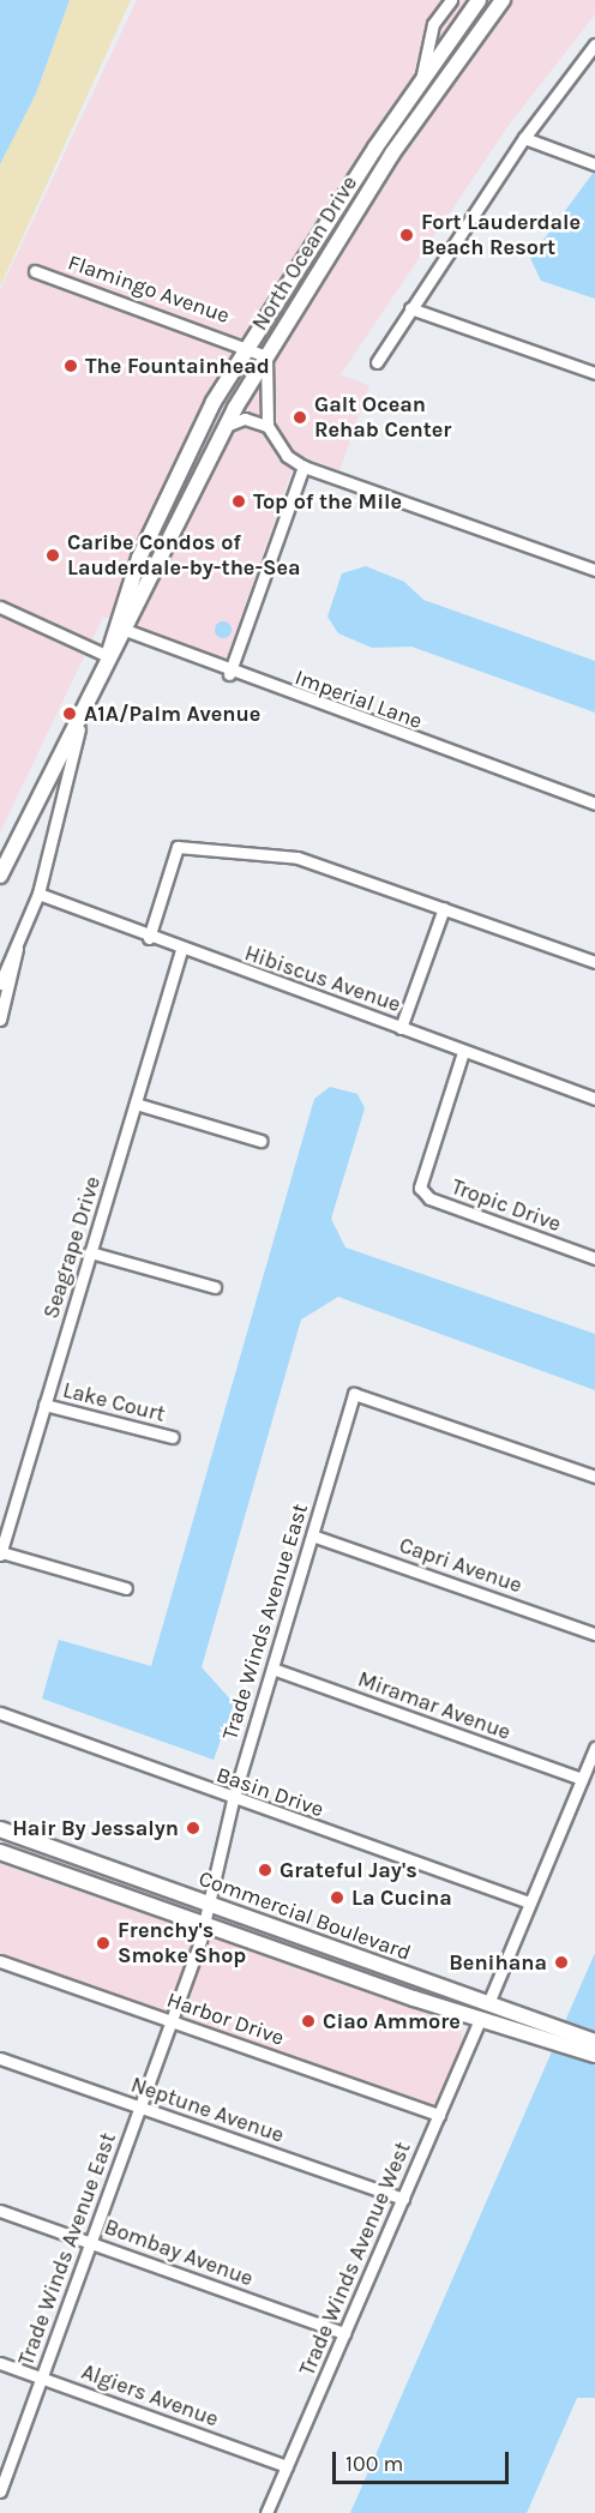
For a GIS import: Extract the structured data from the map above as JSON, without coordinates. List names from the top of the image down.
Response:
{
  "streets": {
    "main road": ["North Ocean Drive", "Commercial Boulevard"],
    "street": [
      "Flamingo Avenue",
      "Imperial Lane",
      "Hibiscus Avenue",
      "Tropic Drive",
      "Seagrape Drive",
      "Lake Court",
      "Capri Avenue",
      "Trade Winds Avenue East",
      "Miramar Avenue",
      "Basin Drive",
      "Harbor Drive",
      "Neptune Avenue",
      "Bombay Avenue",
      "Trade Winds Avenue West",
      "Algiers Avenue"
    ]
  },
  "crossings": [
    ["North Ocean Drive", "Flamingo Avenue"],
    ["North Ocean Drive", "Imperial Lane"],
    ["Hibiscus Avenue", "Tropic Drive"],
    ["Hibiscus Avenue", "Seagrape Drive"],
    ["Seagrape Drive", "Lake Court"],
    ["Capri Avenue", "Trade Winds Avenue East"],
    ["Trade Winds Avenue East", "Miramar Avenue"],
    ["Trade Winds Avenue East", "Basin Drive"],
    ["Trade Winds Avenue East", "Commercial Boulevard"],
    ["Trade Winds Avenue East", "Harbor Drive"],
    ["Trade Winds Avenue East", "Neptune Avenue"],
    ["Trade Winds Avenue East", "Bombay Avenue"],
    ["Trade Winds Avenue East", "Algiers Avenue"],
    ["Commercial Boulevard", "Trade Winds Avenue West"],
    ["Harbor Drive", "Trade Winds Avenue West"],
    ["Neptune Avenue", "Trade Winds Avenue West"],
    ["Bombay Avenue", "Trade Winds Avenue West"],
    ["Trade Winds Avenue West", "Algiers Avenue"]
  ],
  "places": [
    "Fort Lauderdale Beach Resort",
    "The Fountainhead",
    "Galt Ocean Rehab Center",
    "Top of the Mile",
    "Caribe Condos of Lauderdale-by-the-Sea",
    "A1A/Palm Avenue",
    "Hair By Jessalyn",
    "Grateful Jay's",
    "La Cucina",
    "Frenchy's Smoke Shop",
    "Benihana",
    "Ciao Ammore"
  ],
  "scale_bar": "100 m"
}
